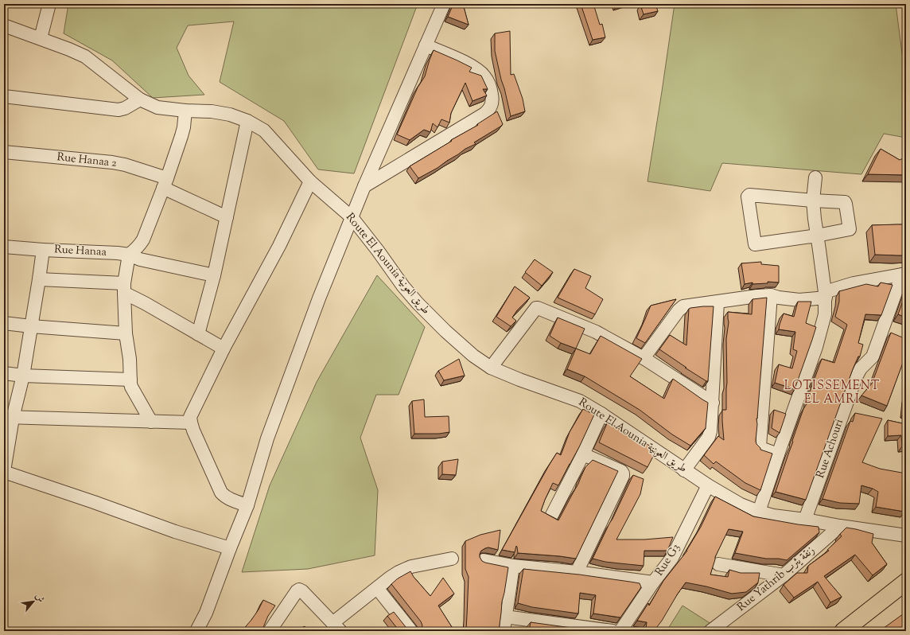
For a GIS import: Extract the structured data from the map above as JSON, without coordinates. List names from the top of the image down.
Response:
{
  "streets": {
    "street": [
      "Rue Hanaa 2",
      "Rue Hanaa",
      "Route El Aounia طريق العونية",
      "Rue Achouri",
      "Rue G3",
      "Rue Yathrib زنقة يثرب"
    ]
  },
  "crossings": [
    ["Route El Aounia طريق العونية", "Rue Achouri"],
    ["Route El Aounia طريق العونية", "Rue G3"],
    ["Route El Aounia طريق العونية", "Rue Yathrib زنقة يثرب"]
  ],
  "districts": ["LOTISSEMENT EL AMRI"],
  "north": "top right"
}
